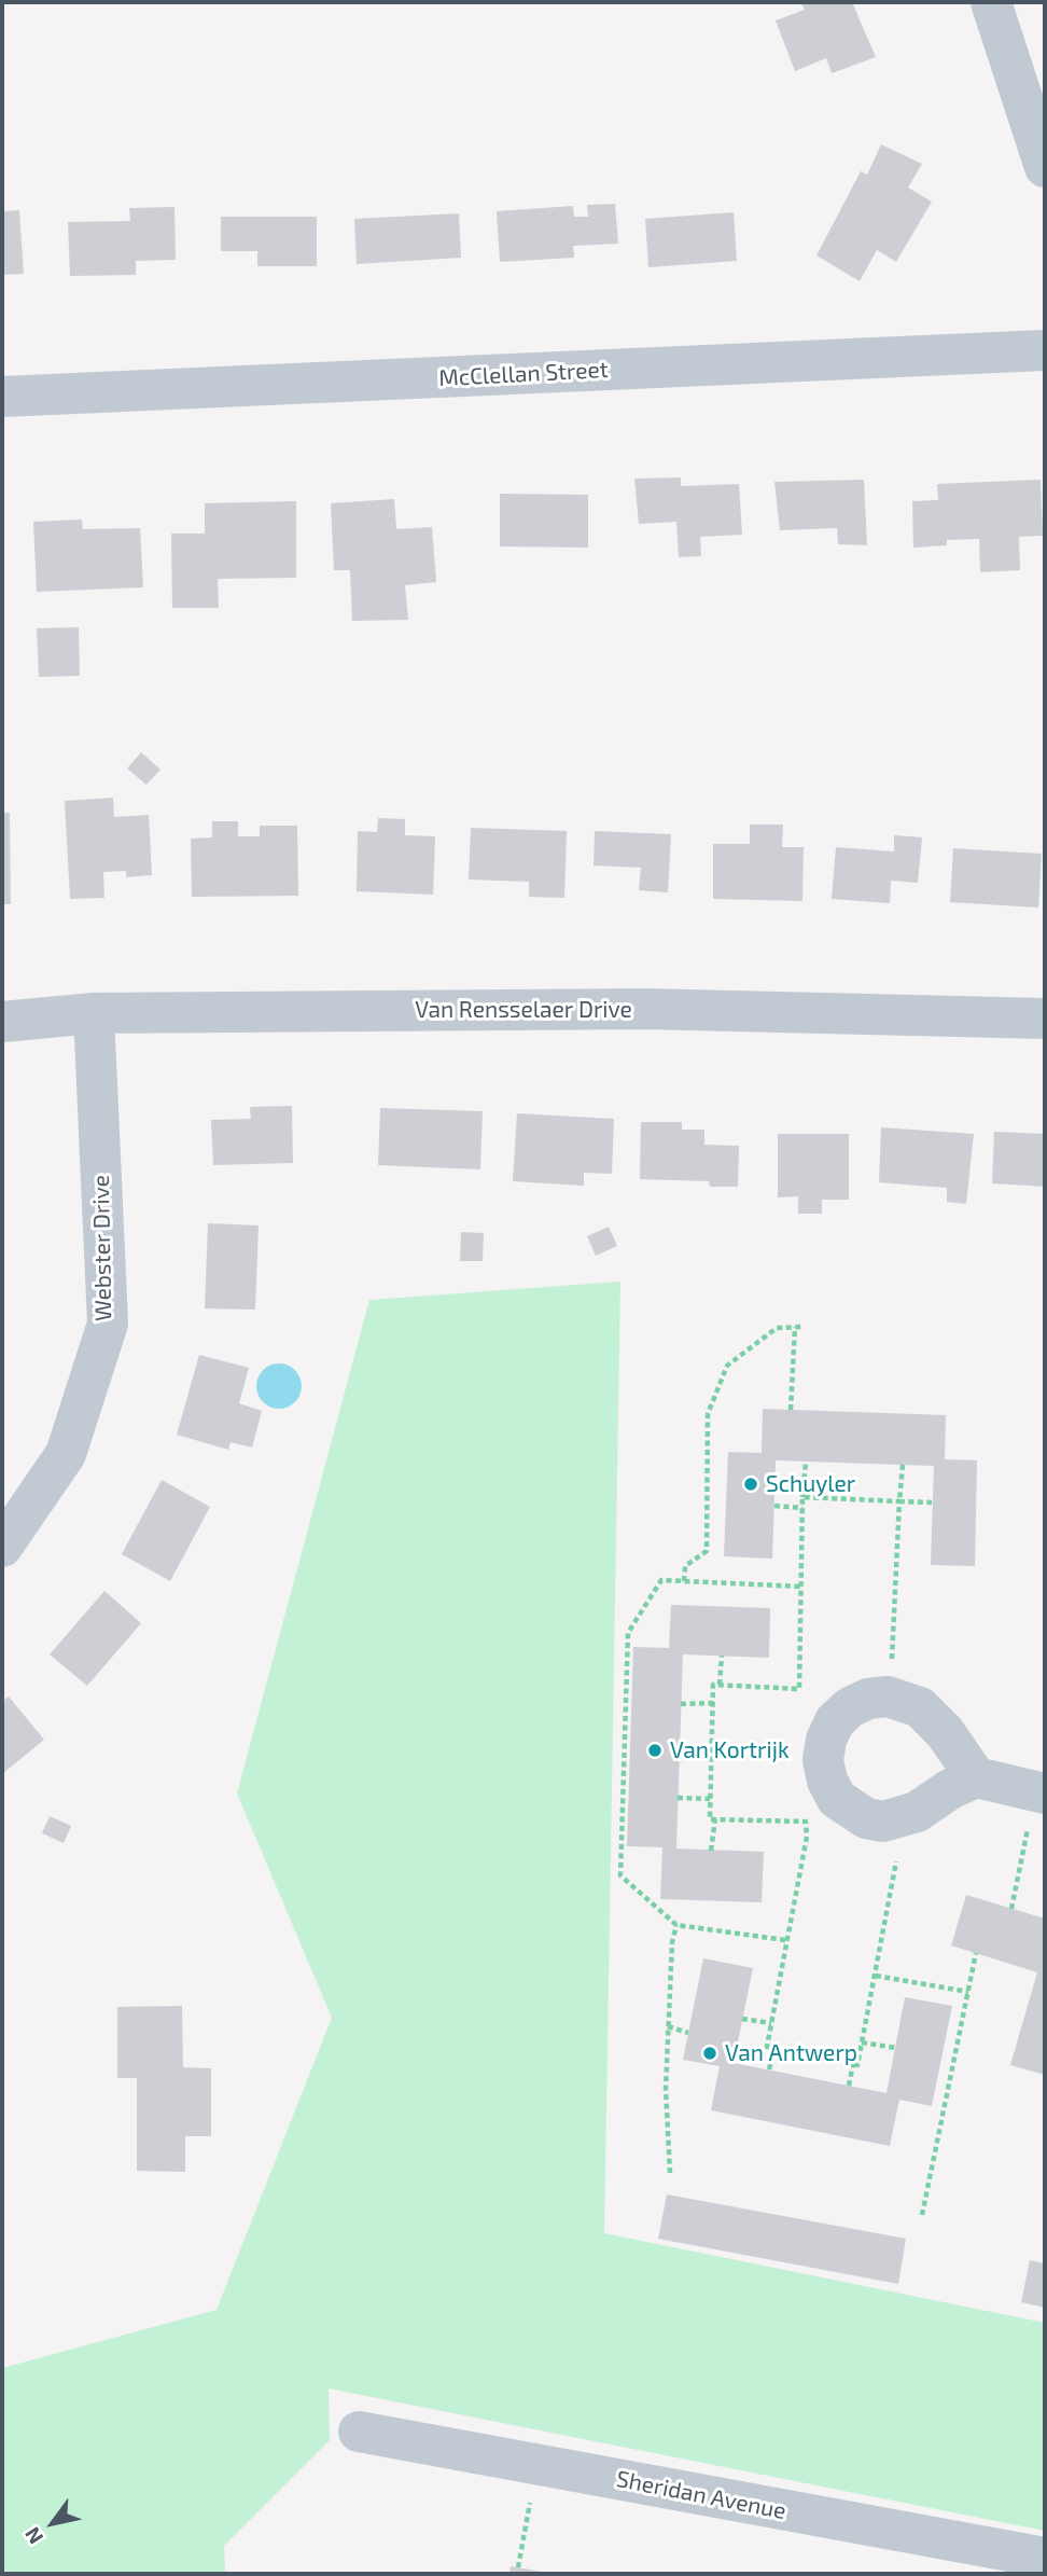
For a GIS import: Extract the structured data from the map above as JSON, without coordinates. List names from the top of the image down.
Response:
{
  "streets": {
    "street": [
      "McClellan Street",
      "Van Rensselaer Drive",
      "Webster Drive",
      "Sheridan Avenue"
    ]
  },
  "crossings": [
    ["Van Rensselaer Drive", "Webster Drive"]
  ],
  "places": ["Schuyler", "Van Kortrijk", "Van Antwerp"],
  "north": "bottom left"
}
